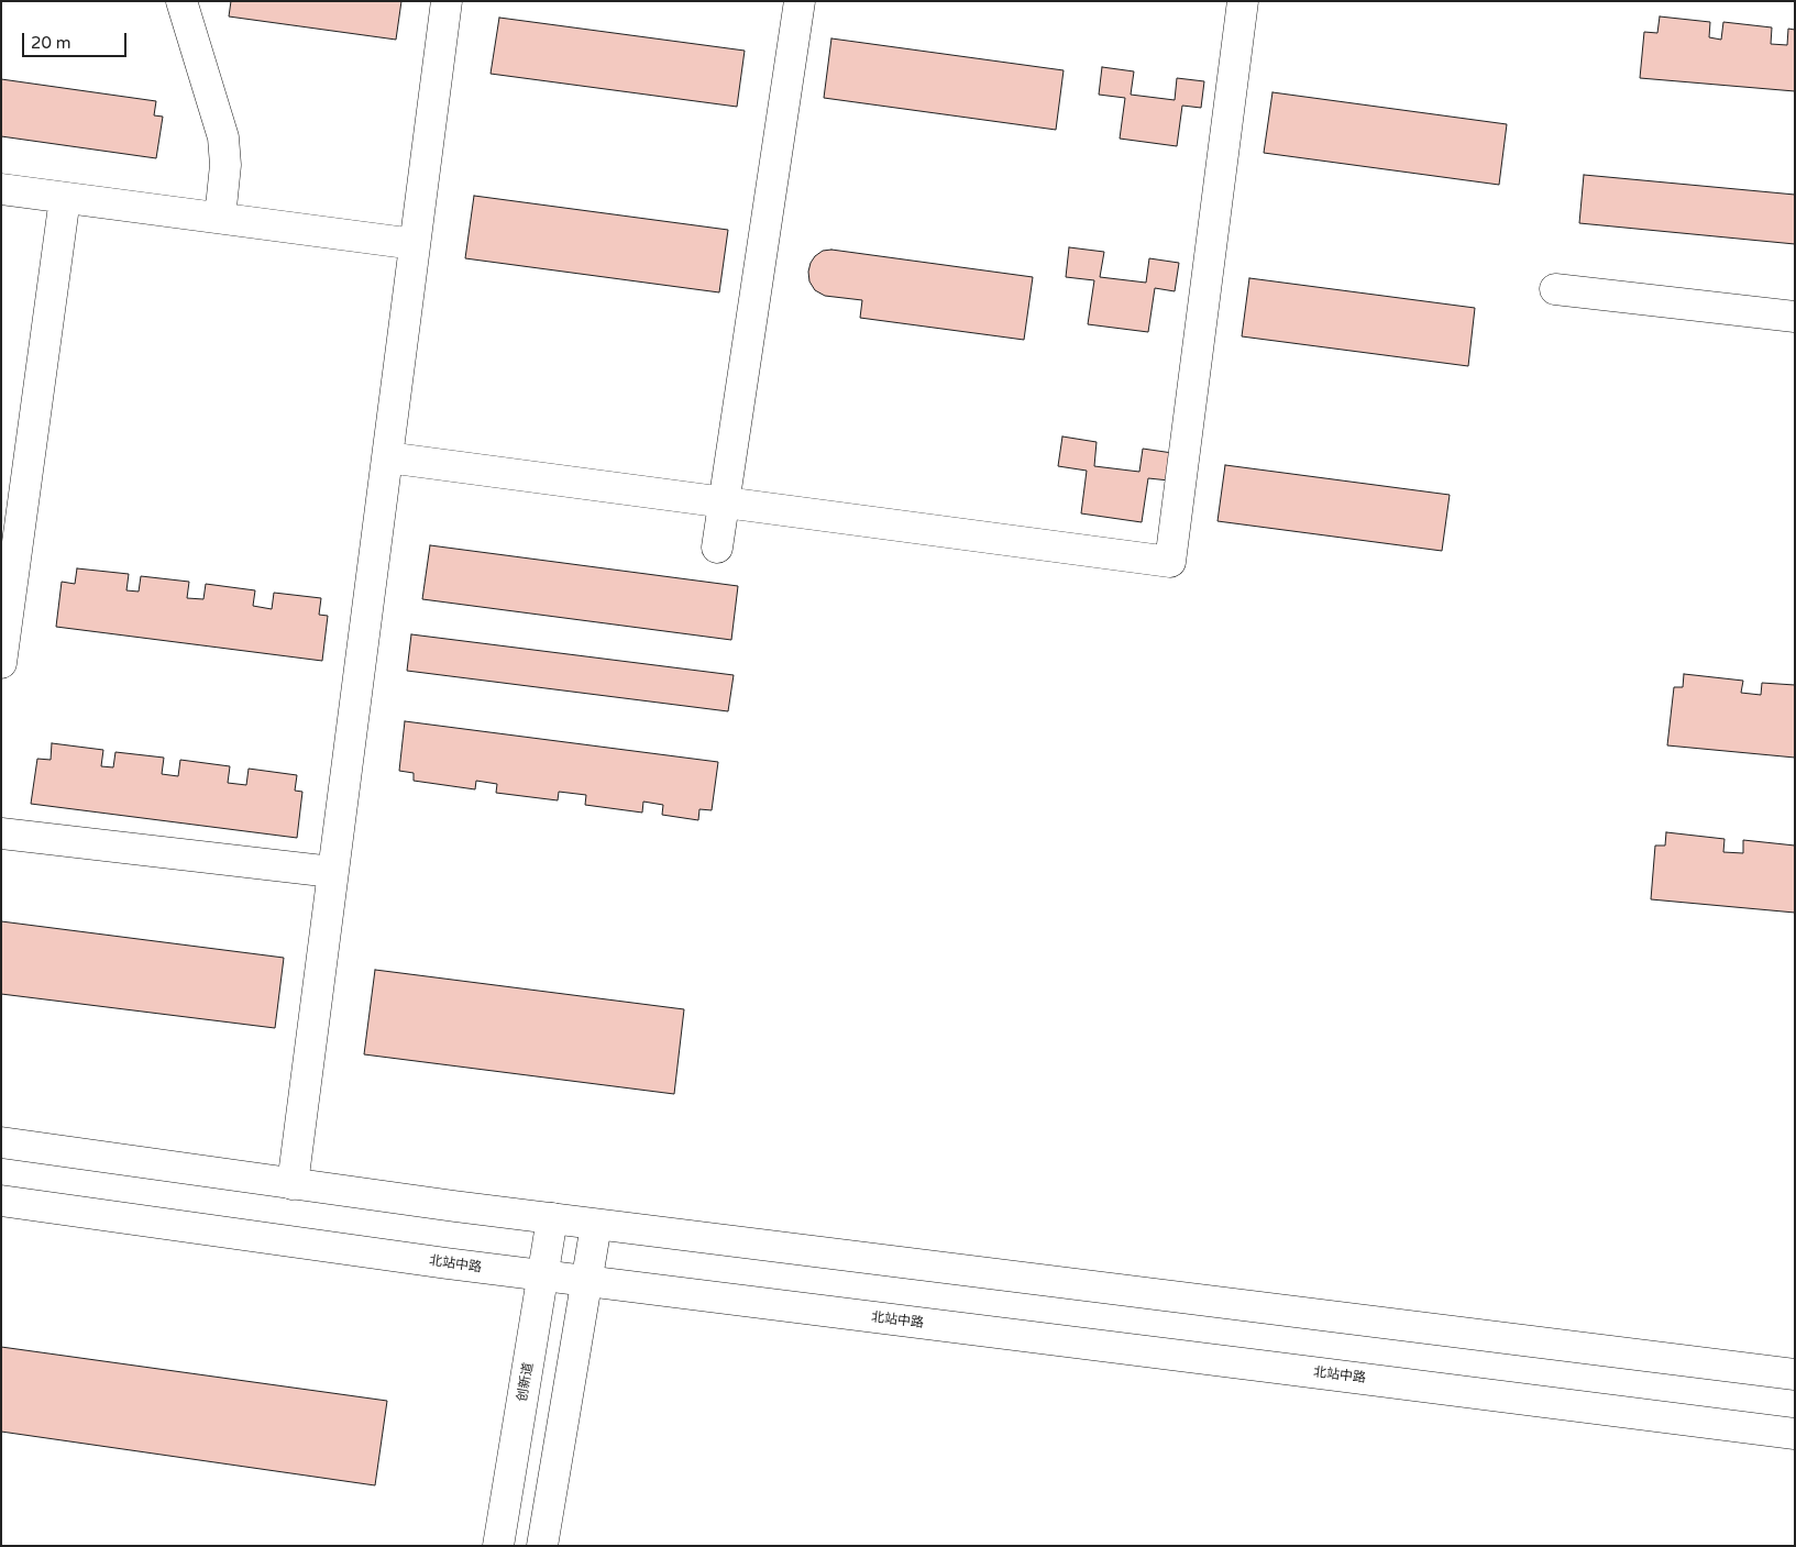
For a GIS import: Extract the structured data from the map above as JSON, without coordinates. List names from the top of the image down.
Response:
{
  "streets": {
    "main road": ["北站中路", "创新道"]
  },
  "crossings": [
    ["北站中路", "创新道"]
  ],
  "scale_bar": "20 m"
}
